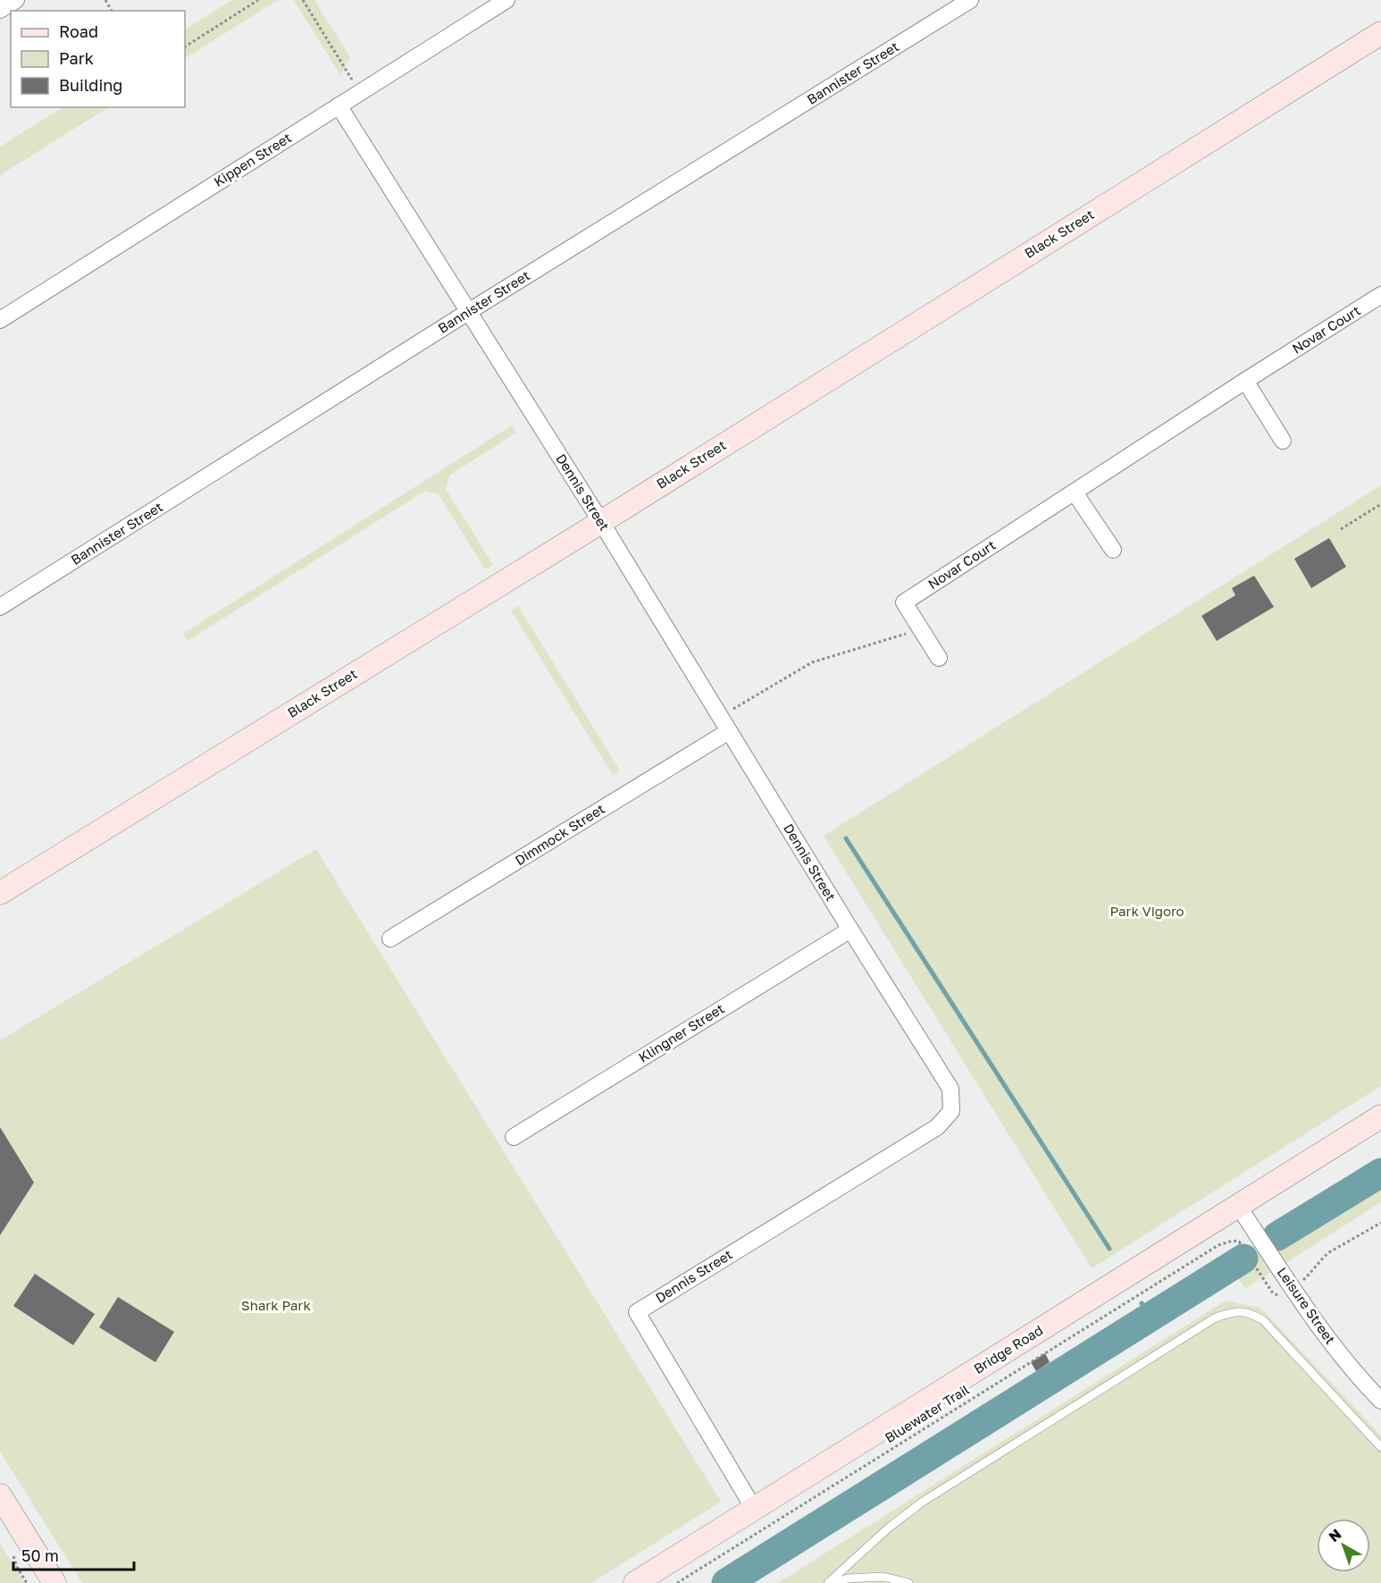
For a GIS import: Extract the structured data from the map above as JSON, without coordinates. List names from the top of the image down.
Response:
{
  "streets": {
    "street": [
      "Bannister Street",
      "Kippen Street",
      "Black Street",
      "Novar Court",
      "Dennis Street",
      "Dimmock Street",
      "Klingner Street",
      "Leisure Street",
      "Bridge Road"
    ],
    "path": ["Bluewater Trail"]
  },
  "crossings": [
    ["Bannister Street", "Dennis Street"],
    ["Kippen Street", "Dennis Street"],
    ["Black Street", "Dennis Street"],
    ["Dennis Street", "Dimmock Street"],
    ["Dennis Street", "Klingner Street"],
    ["Dennis Street", "Bridge Road"],
    ["Leisure Street", "Bridge Road"]
  ],
  "parks": ["Park Vigoro", "Shark Park"],
  "legend": ["Road", "Park", "Building"],
  "scale_bar": "50 m",
  "north": "top left"
}
